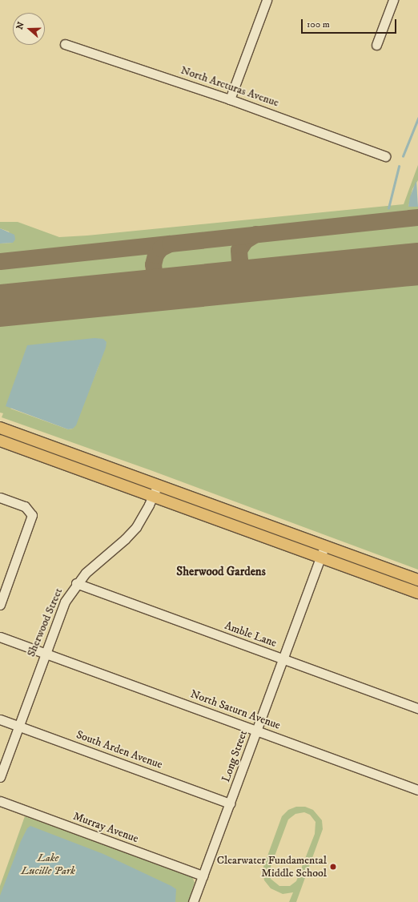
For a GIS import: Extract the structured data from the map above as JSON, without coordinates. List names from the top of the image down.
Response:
{
  "streets": {
    "street": [
      "North Arcturas Avenue",
      "Sherwood Street",
      "Amble Lane",
      "North Saturn Avenue",
      "South Arden Avenue",
      "Long Street",
      "Murray Avenue"
    ]
  },
  "crossings": [
    ["Sherwood Street", "Amble Lane"],
    ["Sherwood Street", "North Saturn Avenue"],
    ["Sherwood Street", "South Arden Avenue"],
    ["Amble Lane", "Long Street"],
    ["North Saturn Avenue", "Long Street"],
    ["South Arden Avenue", "Long Street"],
    ["Long Street", "Murray Avenue"]
  ],
  "districts": ["Sherwood Gardens"],
  "parks": ["Lake Lucille Park"],
  "places": ["Clearwater Fundamental Middle School"],
  "scale_bar": "100 m",
  "north": "left"
}
